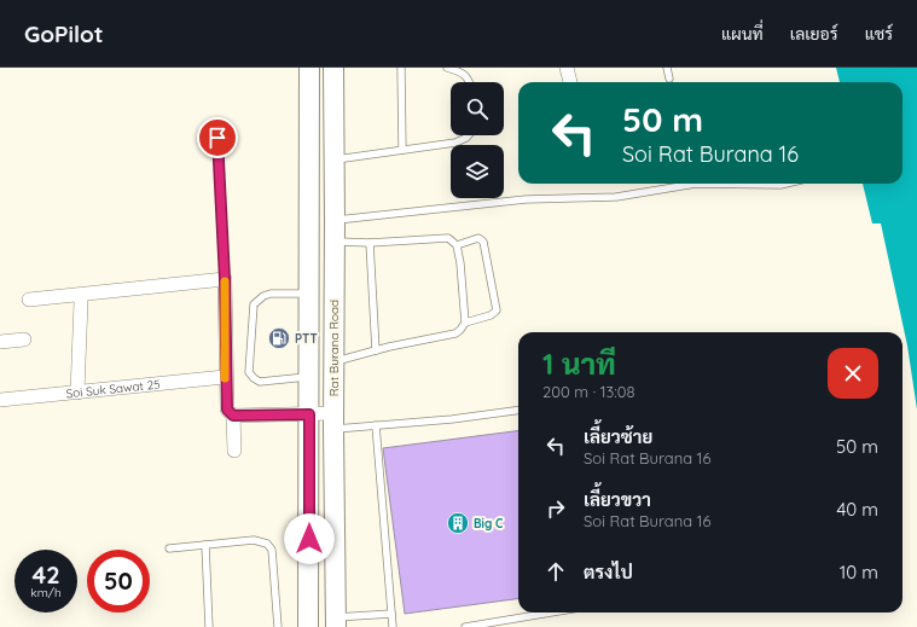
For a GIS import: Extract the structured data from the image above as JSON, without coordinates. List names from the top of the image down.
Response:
{
  "streets": {
    "main road": ["Rat Burana Road"],
    "street": ["Soi Suk Sawat 25"]
  },
  "places": {
    "fuel station": ["PTT"],
    "building": ["Big C"]
  },
  "page": {
    "header": "GoPilot",
    "nav": ["แผนที่", "เลเยอร์", "แชร์"],
    "turn": ["50 m", "Soi Rat Burana 16"],
    "heading": ["1 นาที", "200 m · 13:08"],
    "list": [
      {
        "name": "เลี้ยวซ้าย",
        "note": "Soi Rat Burana 16",
        "value": "50 m"
      },
      {
        "name": "เลี้ยวขวา",
        "note": "Soi Rat Burana 16",
        "value": "40 m"
      },
      {
        "name": "ตรงไป",
        "value": "10 m"
      }
    ],
    "speed": "42 km/h",
    "limit": "50"
  }
}
